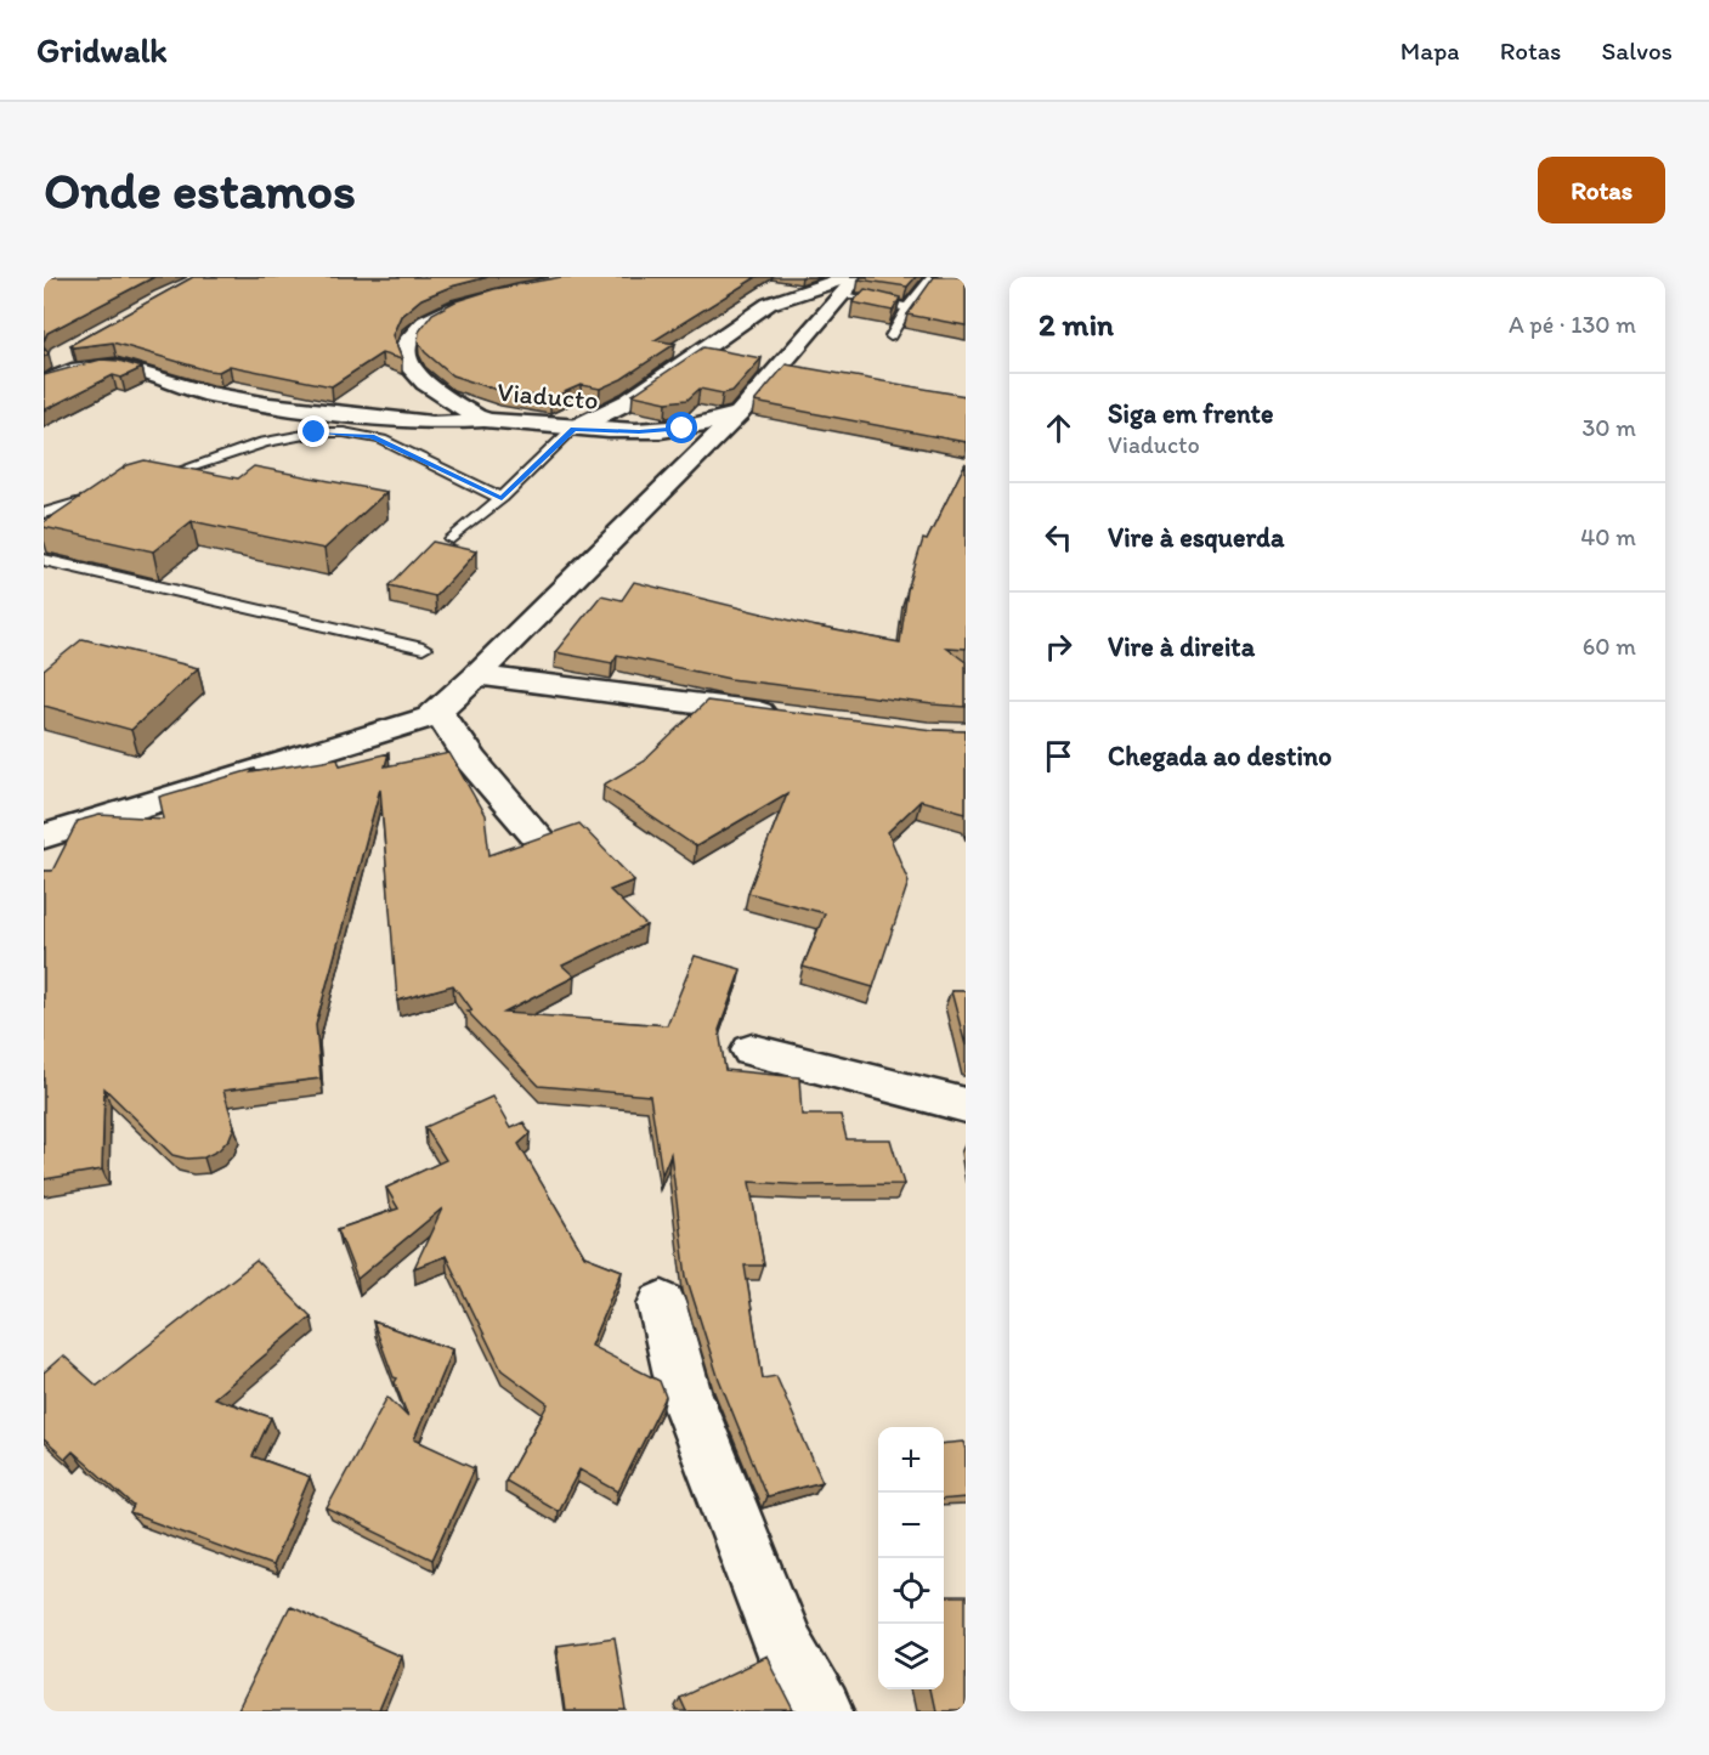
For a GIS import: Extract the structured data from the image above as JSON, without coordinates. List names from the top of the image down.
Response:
{
  "streets": {
    "street": ["Viaducto"]
  },
  "page": {
    "header": "Gridwalk",
    "nav": ["Mapa", "Rotas", "Salvos"],
    "buttons": "Rotas",
    "title": "Onde estamos",
    "heading": ["2 min", "A pé · 130 m"],
    "list": [
      ["Siga em frente", "Viaducto", "30 m"],
      ["Vire à esquerda", "40 m"],
      ["Vire à direita", "60 m"],
      "Chegada ao destino"
    ],
    "map_buttons": ["+", "−"]
  }
}
